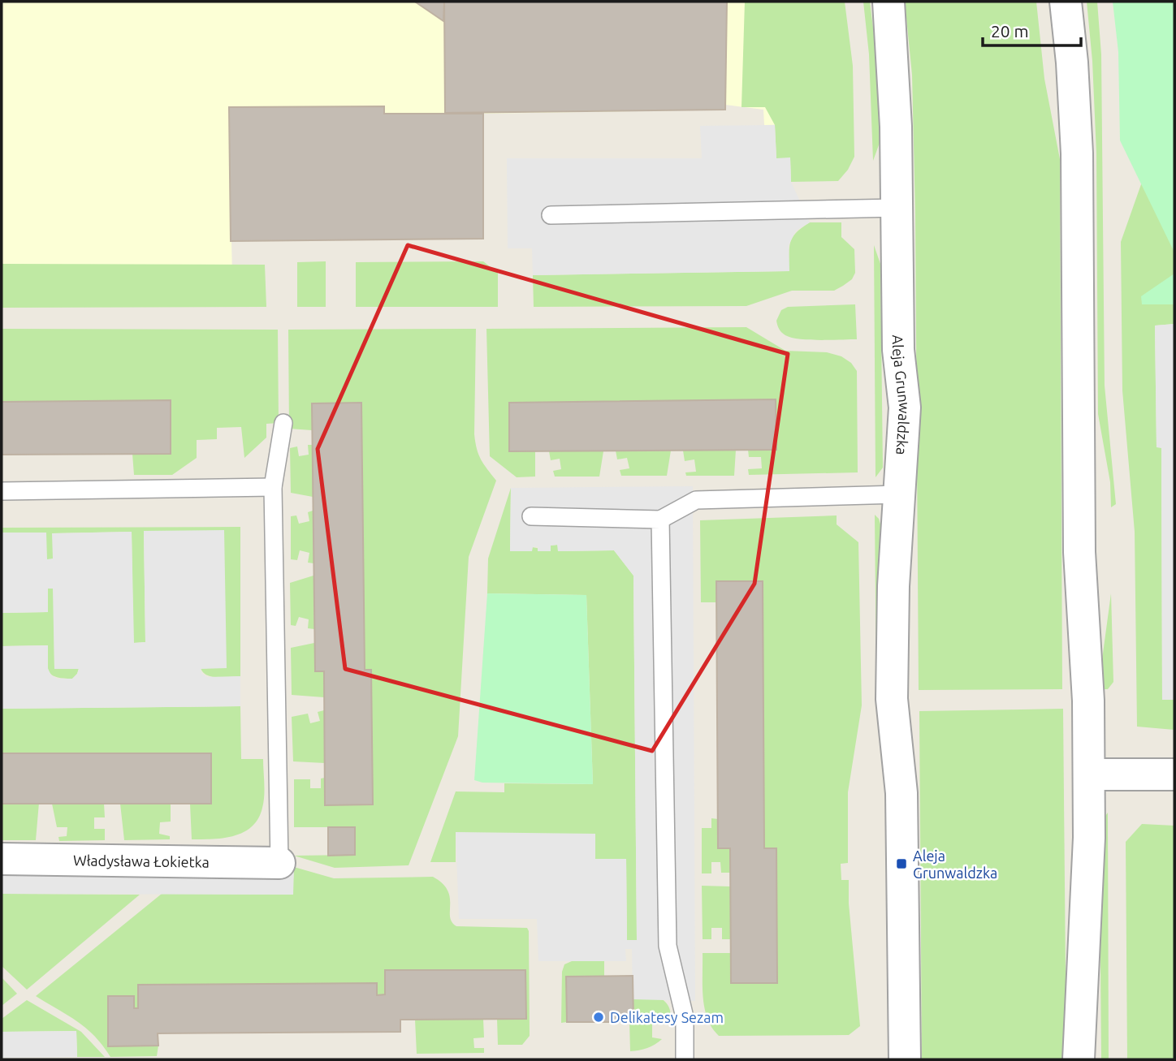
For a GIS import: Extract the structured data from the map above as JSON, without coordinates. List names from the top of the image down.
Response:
{
  "streets": {
    "street": ["Aleja Grunwaldzka", "Władysława Łokietka"]
  },
  "places": {
    "transit": ["Aleja Grunwaldzka"],
    "other": ["Delikatesy Sezam"]
  },
  "scale_bar": "20 m"
}
